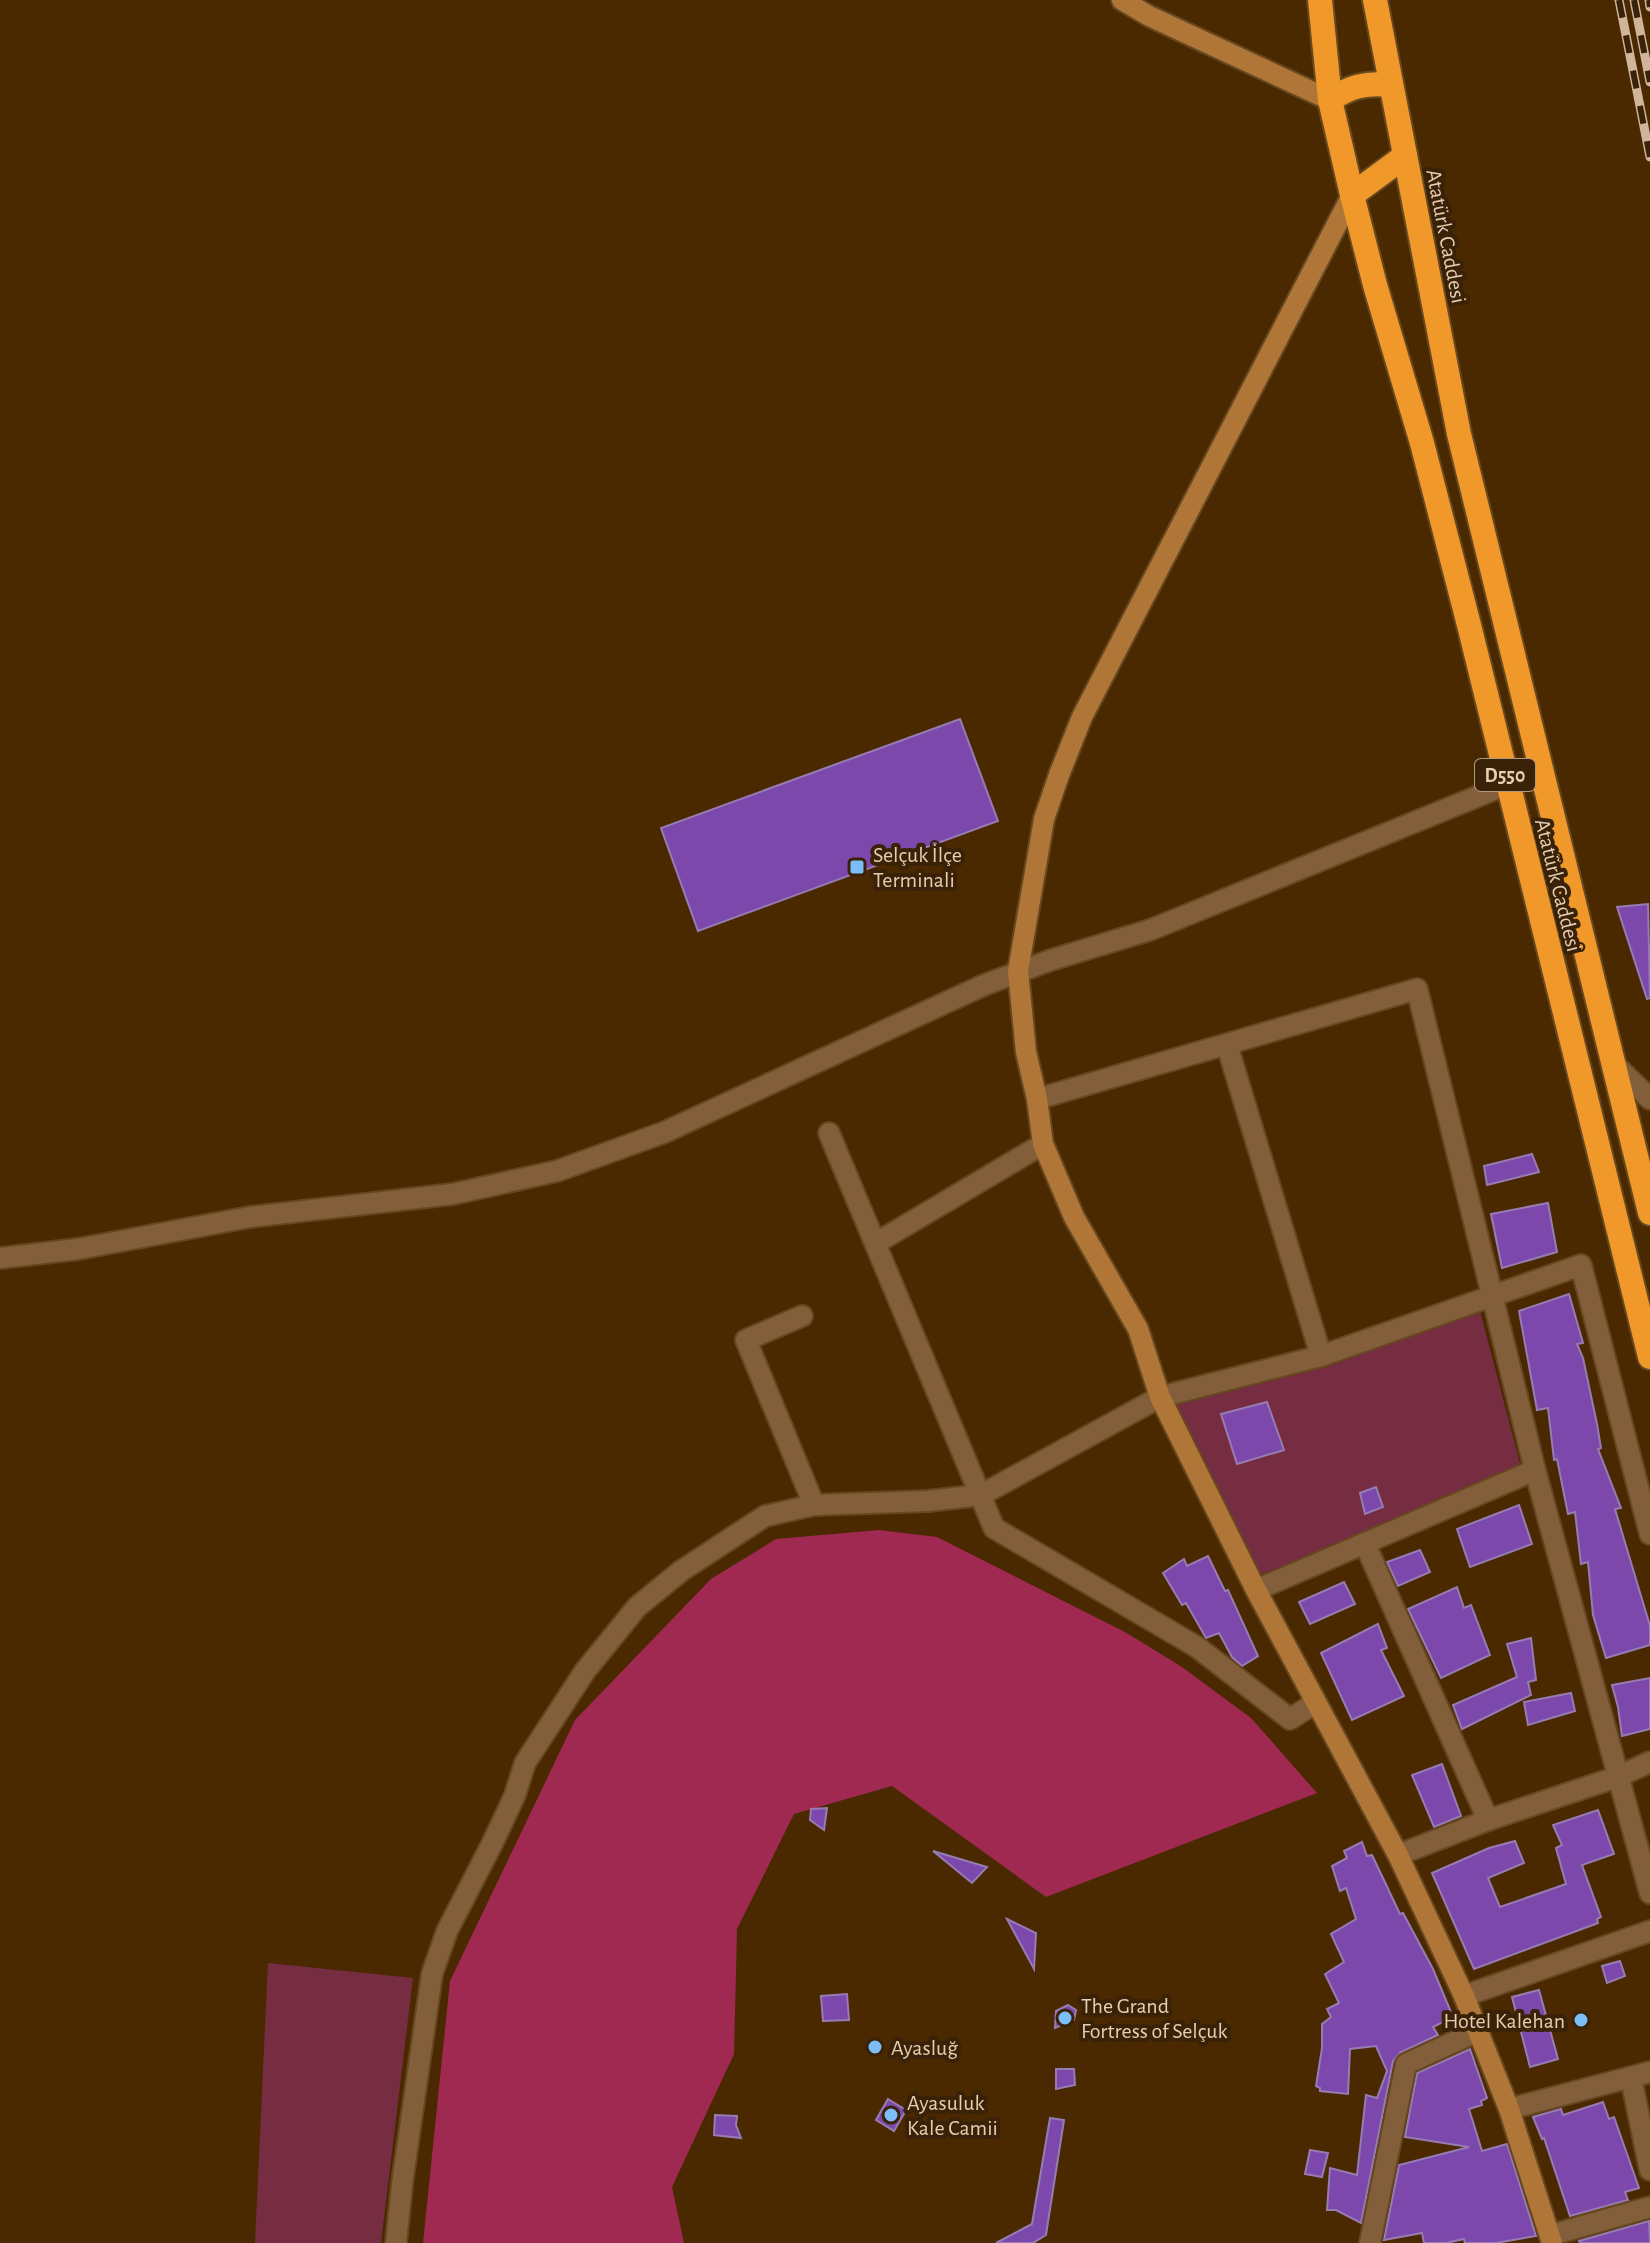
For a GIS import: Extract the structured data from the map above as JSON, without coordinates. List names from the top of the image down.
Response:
{
  "streets": {
    "highway": ["Atatürk Caddesi", "D550"]
  },
  "crossings": [
    ["Atatürk Caddesi", "D550"]
  ],
  "places": {
    "transit": ["Selçuk İlçe Terminali"],
    "other": [
      "The Grand Fortress of Selçuk",
      "Hotel Kalehan",
      "Ayasluğ",
      "Ayasuluk Kale Camii"
    ]
  }
}
